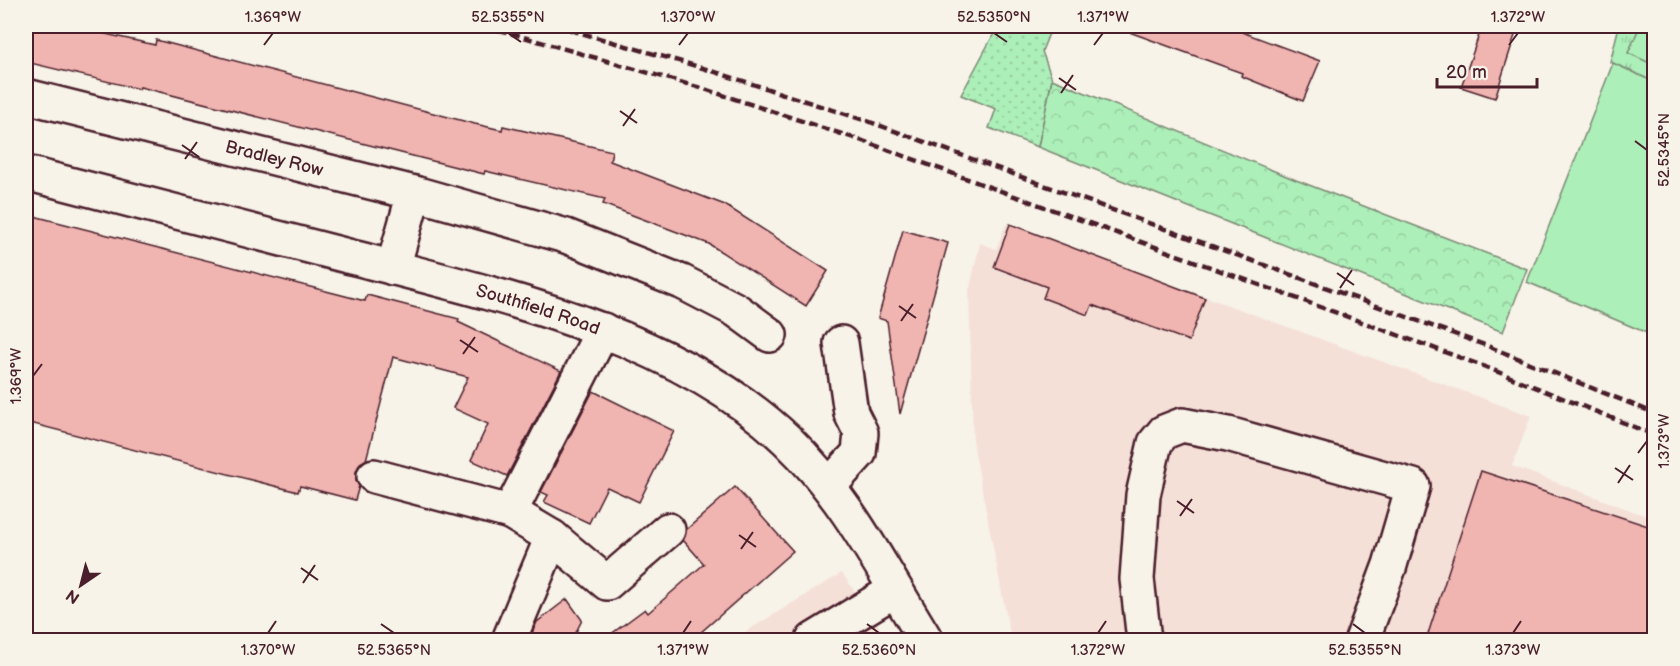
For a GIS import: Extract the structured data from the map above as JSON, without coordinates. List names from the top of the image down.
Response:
{
  "streets": {
    "main road": ["Bradley Row", "Southfield Road"]
  },
  "scale_bar": "20 m",
  "north": "bottom left",
  "coordinates": [
    "1.369°W",
    "52.5355°N",
    "1.370°W",
    "52.5350°N",
    "1.371°W",
    "1.372°W",
    "52.5345°N",
    "1.373°W",
    "52.5365°N",
    "52.5360°N"
  ]
}
